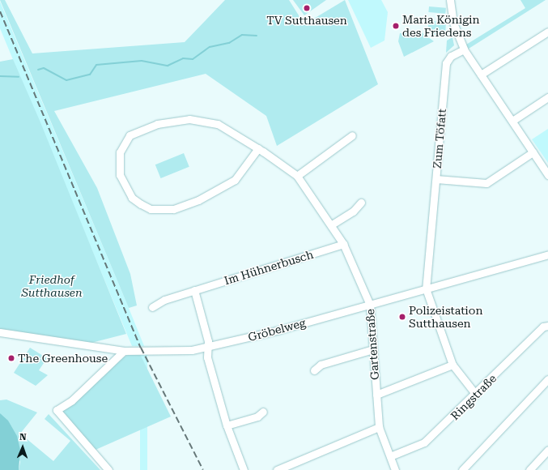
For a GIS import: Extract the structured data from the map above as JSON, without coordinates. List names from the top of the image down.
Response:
{
  "streets": {
    "street": [
      "Zum Töfatt",
      "Im Hühnerbusch",
      "Gröbelweg",
      "Gartenstraße",
      "Ringstraße"
    ]
  },
  "crossings": [
    ["Zum Töfatt", "Gröbelweg"],
    ["Im Hühnerbusch", "Gartenstraße"],
    ["Gröbelweg", "Gartenstraße"],
    ["Gartenstraße", "Ringstraße"]
  ],
  "parks": ["Friedhof Sutthausen"],
  "places": [
    "TV Sutthausen",
    "Maria Königin des Friedens",
    "Polizeistation Sutthausen",
    "The Greenhouse"
  ],
  "north": "top"
}
